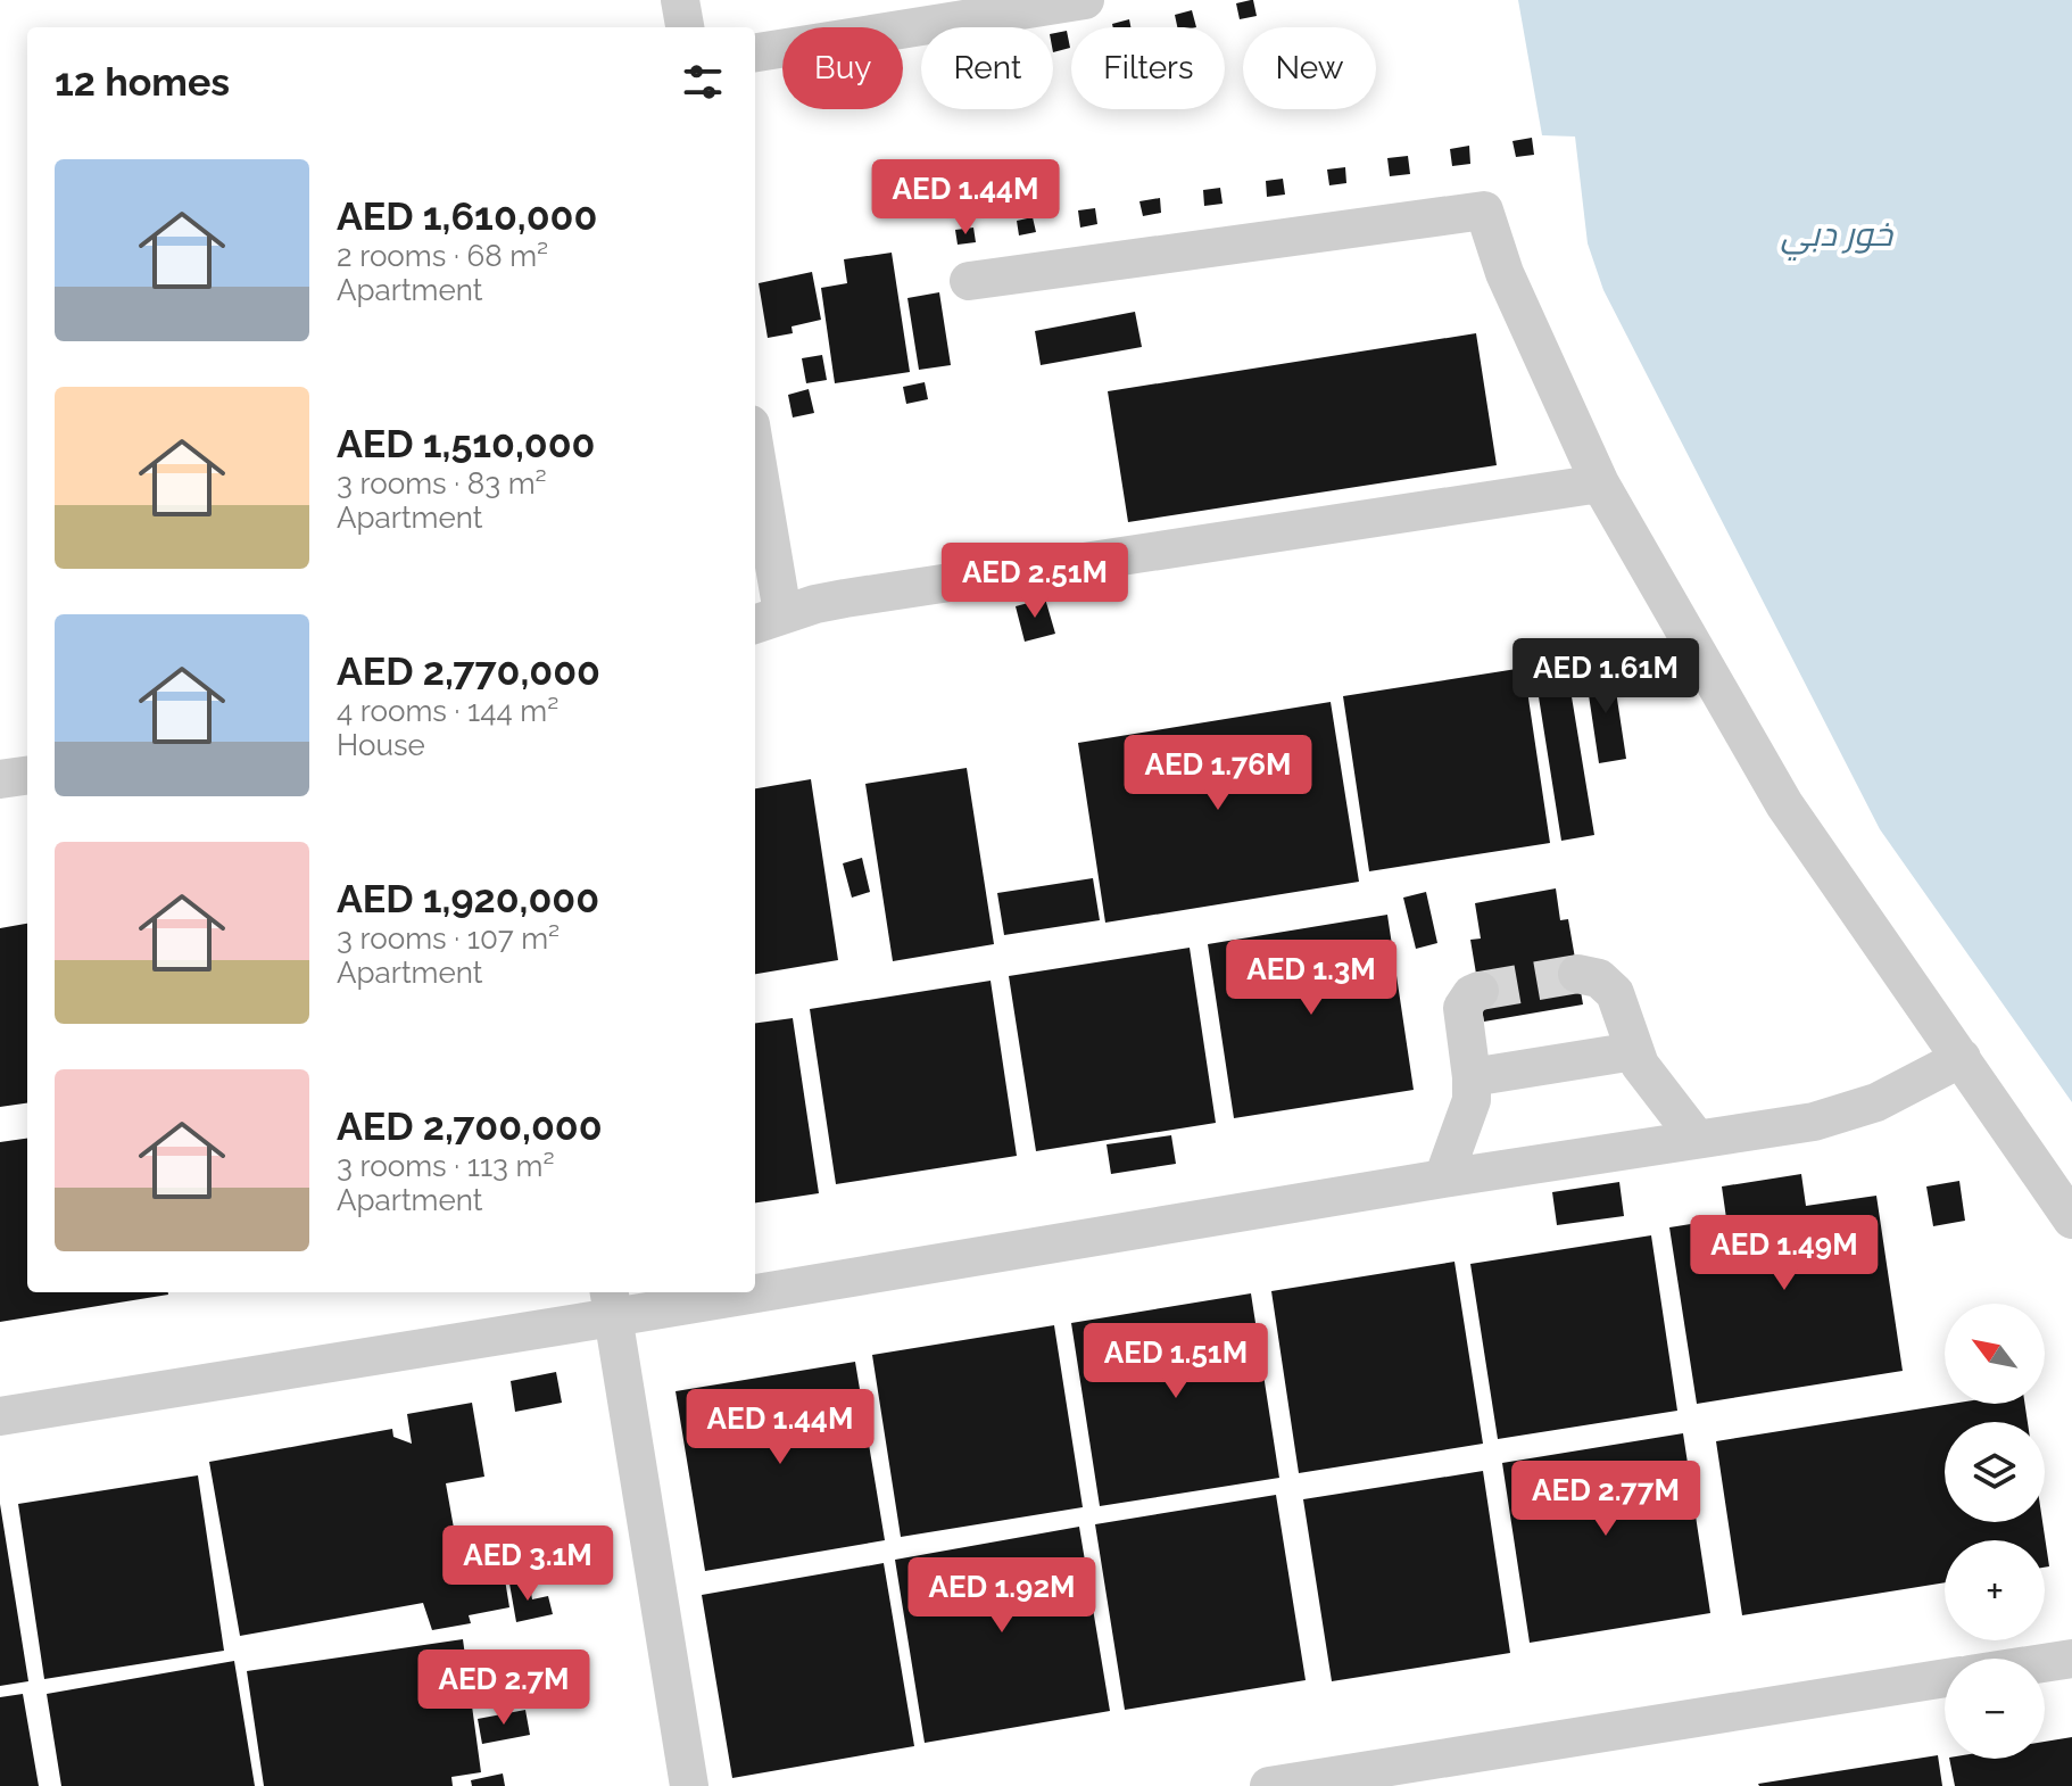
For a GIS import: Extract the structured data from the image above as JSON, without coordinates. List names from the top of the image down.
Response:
{
  "water": ["خور دبي"],
  "north": "top left",
  "page": {
    "chip": [
      "Buy",
      "Rent",
      "Filters",
      "New"
    ],
    "heading": "12 homes",
    "list": [
      {
        "name": "AED 1,610,000",
        "note": "2 rooms · 68 m² · Apartment"
      },
      {
        "name": "AED 1,510,000",
        "note": "3 rooms · 83 m² · Apartment"
      },
      {
        "name": "AED 2,770,000",
        "note": "4 rooms · 144 m² · House"
      },
      {
        "name": "AED 1,920,000",
        "note": "3 rooms · 107 m² · Apartment"
      },
      {
        "name": "AED 2,700,000",
        "note": "3 rooms · 113 m² · Apartment"
      }
    ],
    "price": [
      "AED 1.44M",
      "AED 2.51M",
      "AED 1.61M",
      "AED 1.76M",
      "AED 1.3M",
      "AED 1.49M",
      "AED 1.51M",
      "AED 1.44M",
      "AED 2.77M",
      "AED 3.1M",
      "AED 1.92M",
      "AED 2.7M"
    ],
    "map_buttons": ["+", "−"]
  }
}
